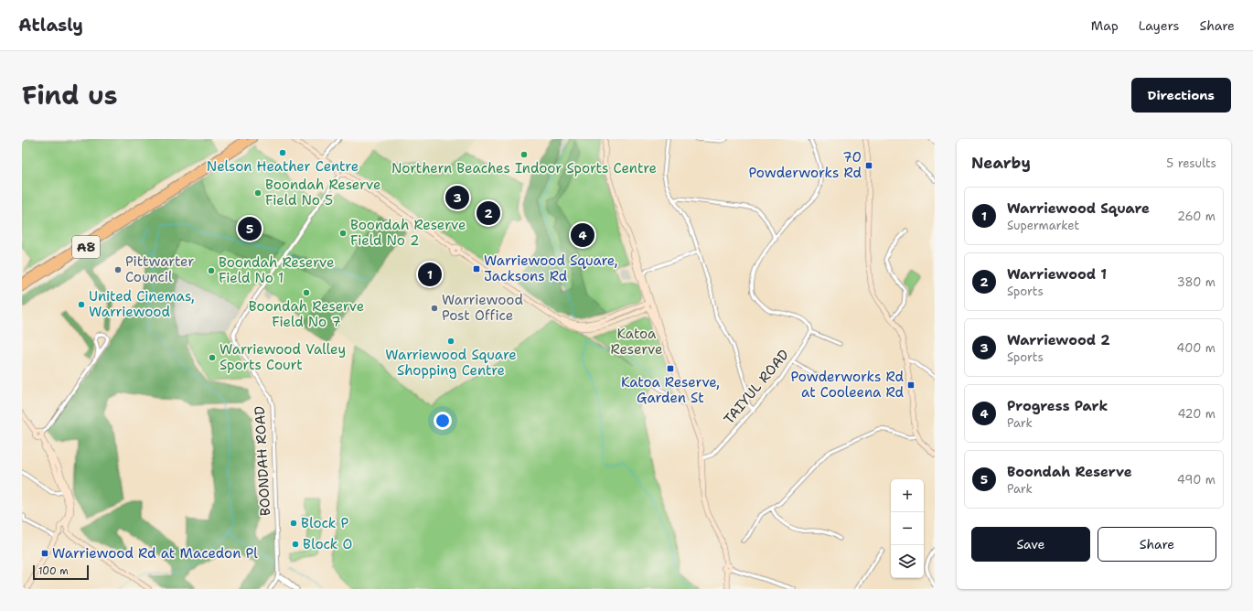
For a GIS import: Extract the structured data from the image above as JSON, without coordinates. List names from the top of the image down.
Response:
{
  "streets": {
    "highway": ["A8"],
    "street": ["TAIYUL ROAD", "BOONDAH ROAD"]
  },
  "parks": ["Katoa Reserve"],
  "places": {
    "other": [
      "Nelson Heather Centre",
      "Northern Beaches Indoor Sports Centre",
      "Boondah Reserve Field No 5",
      "Boondah Reserve Field No 2",
      "Pittwarter Council",
      "Boondah Reserve Field No 1",
      "Boondah Reserve Field No 7",
      "United Cinemas, Warriewood",
      "Warriewood Post Office",
      "Warriewood Square Shopping Centre",
      "Warriewood Valley Sports Court",
      "Block P",
      "Block O"
    ],
    "transit": [
      "70 Powderworks Rd",
      "Warriewood Square, Jacksons Rd",
      "Katoa Reserve, Garden St",
      "Powderworks Rd at Cooleena Rd",
      "Warriewood Rd at Macedon Pl"
    ]
  },
  "scale_bar": "100 m",
  "page": {
    "header": "Atlasly",
    "nav": ["Map", "Layers", "Share"],
    "title": "Find us",
    "buttons": [
      "Directions",
      ["Save", "Share"]
    ],
    "heading": ["Nearby", "5 results"],
    "pins": [
      "3",
      "2",
      "5",
      "4",
      "1"
    ],
    "list": [
      {
        "mark": "1",
        "name": "Warriewood Square",
        "note": "Supermarket",
        "value": "260 m"
      },
      {
        "mark": "2",
        "name": "Warriewood 1",
        "note": "Sports",
        "value": "380 m"
      },
      {
        "mark": "3",
        "name": "Warriewood 2",
        "note": "Sports",
        "value": "400 m"
      },
      {
        "mark": "4",
        "name": "Progress Park",
        "note": "Park",
        "value": "420 m"
      },
      {
        "mark": "5",
        "name": "Boondah Reserve",
        "note": "Park",
        "value": "490 m"
      }
    ],
    "map_buttons": ["+", "−"],
    "scale": "100 m"
  }
}
